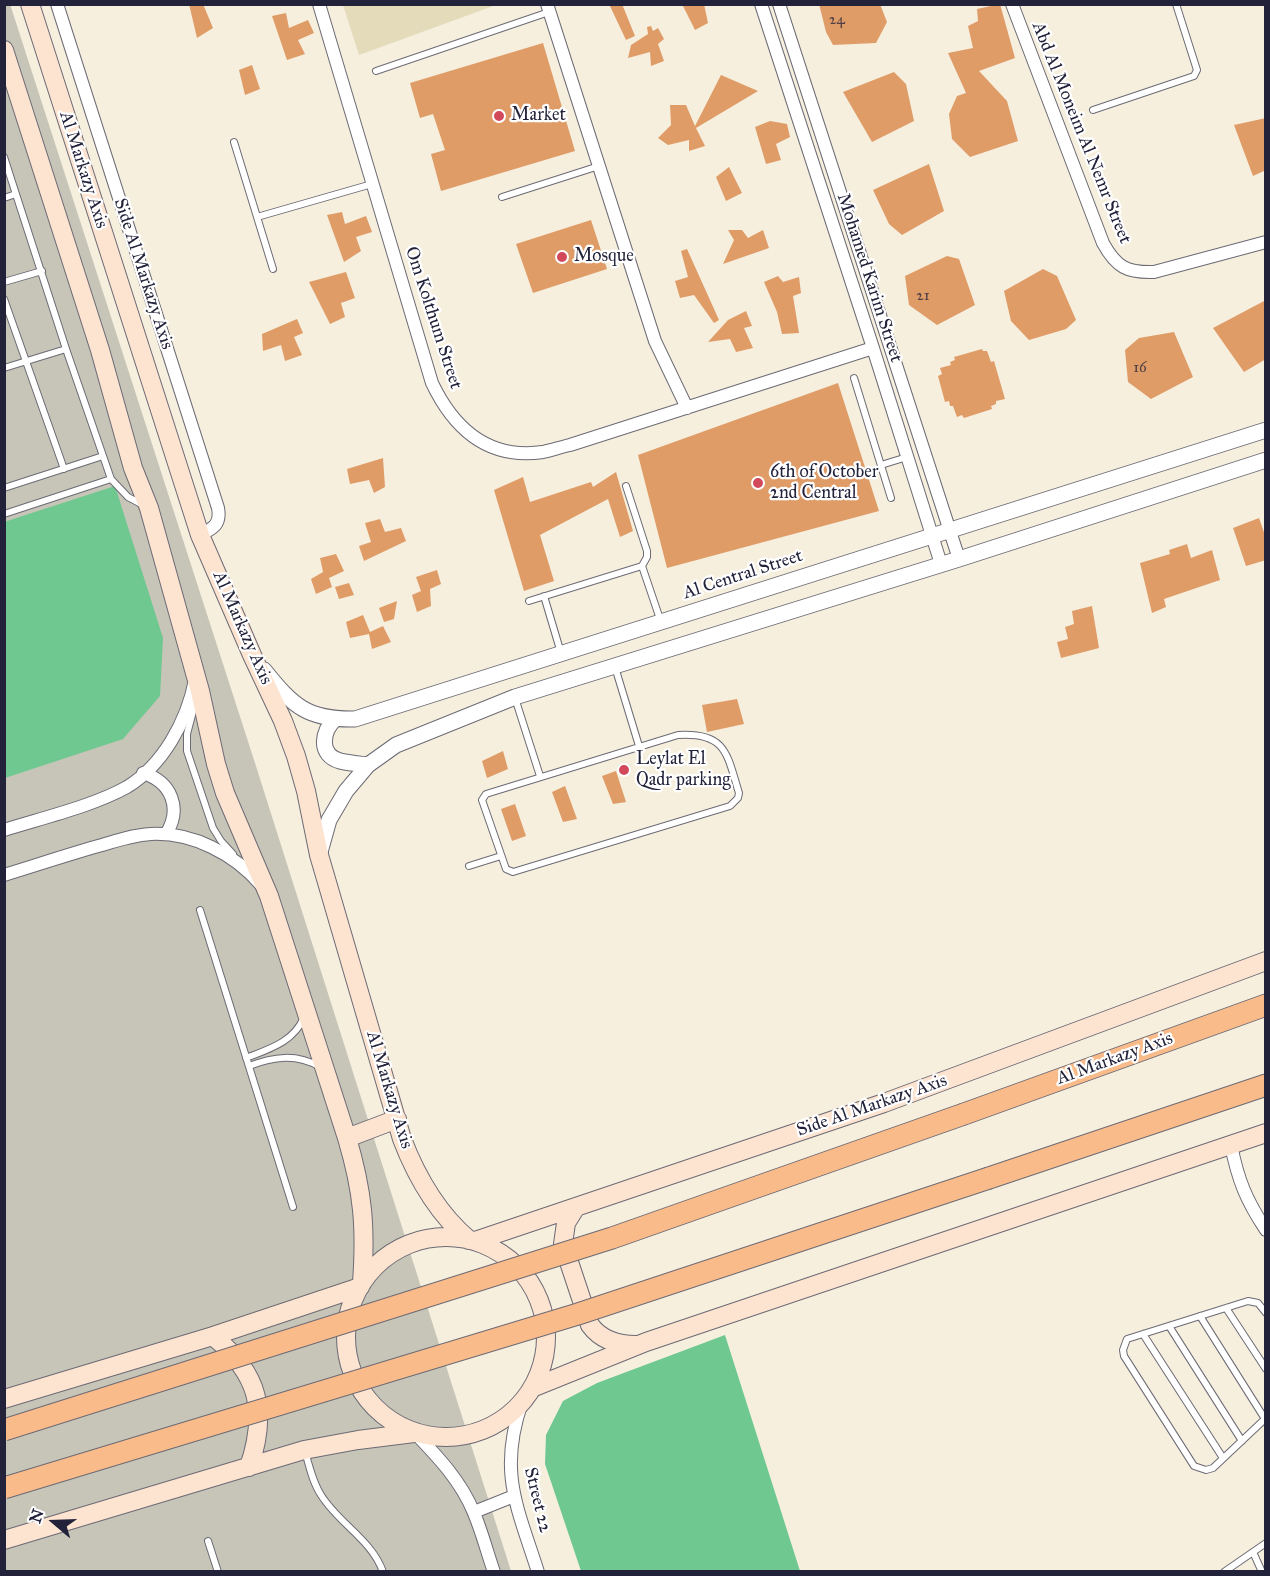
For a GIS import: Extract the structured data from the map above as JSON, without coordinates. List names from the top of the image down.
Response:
{
  "streets": {
    "highway": ["Al Markazy Axis"],
    "main road": ["Side Al Markazy Axis"],
    "street": [
      "Abd Al Moneim Al Nemr Street",
      "Mohamed Karim Street",
      "Om Kolthum Street",
      "Al Central Street",
      "Street 22"
    ]
  },
  "crossings": [
    ["Al Markazy Axis", "Side Al Markazy Axis"],
    ["Al Markazy Axis", "Al Central Street"],
    ["Al Markazy Axis", "Street 22"],
    ["Side Al Markazy Axis", "Street 22"],
    ["Mohamed Karim Street", "Om Kolthum Street"],
    ["Mohamed Karim Street", "Al Central Street"]
  ],
  "places": [
    "Market",
    "Mosque",
    "6th of October 2nd Central",
    "Leylat El Qadr parking"
  ],
  "house_numbers": ["24", "21", "16"],
  "north": "left"
}
